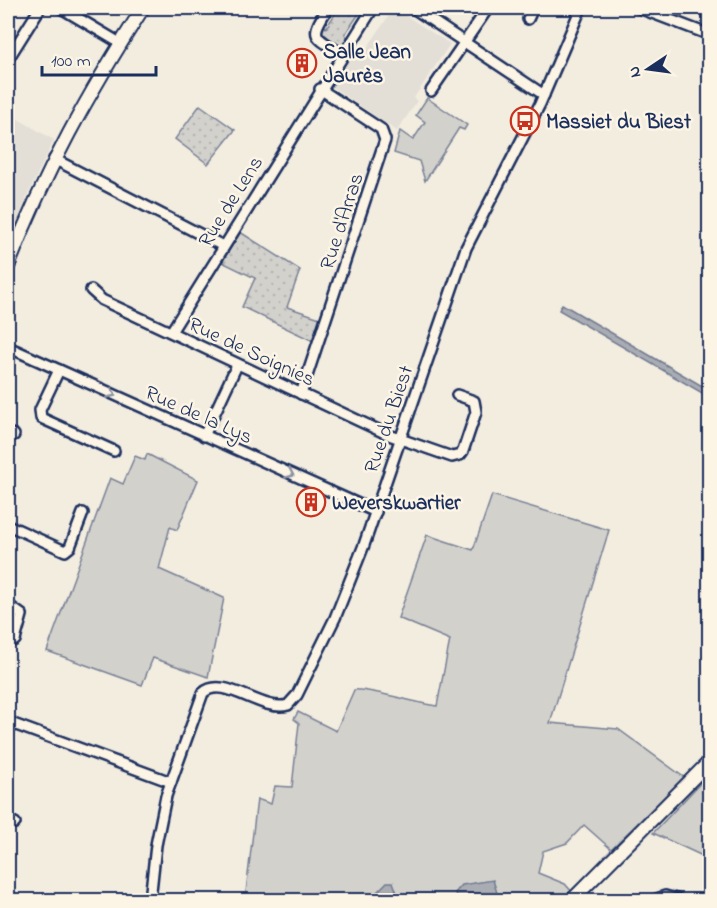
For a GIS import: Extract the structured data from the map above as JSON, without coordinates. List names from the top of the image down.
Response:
{
  "streets": {
    "street": [
      "Rue de Lens",
      "Rue d'Arras",
      "Rue de Soignies",
      "Rue de la Lys",
      "Rue du Biest"
    ]
  },
  "crossings": [
    ["Rue de Lens", "Rue d'Arras"],
    ["Rue de Lens", "Rue de Soignies"],
    ["Rue d'Arras", "Rue de Soignies"],
    ["Rue de Soignies", "Rue du Biest"],
    ["Rue de la Lys", "Rue du Biest"]
  ],
  "one_way": ["Rue de la Lys"],
  "places": {
    "building": ["Salle Jean Jaurès", "Weverskwartier"],
    "bus stop": ["Massiet du Biest"]
  },
  "scale_bar": "100 m",
  "north": "left"
}
